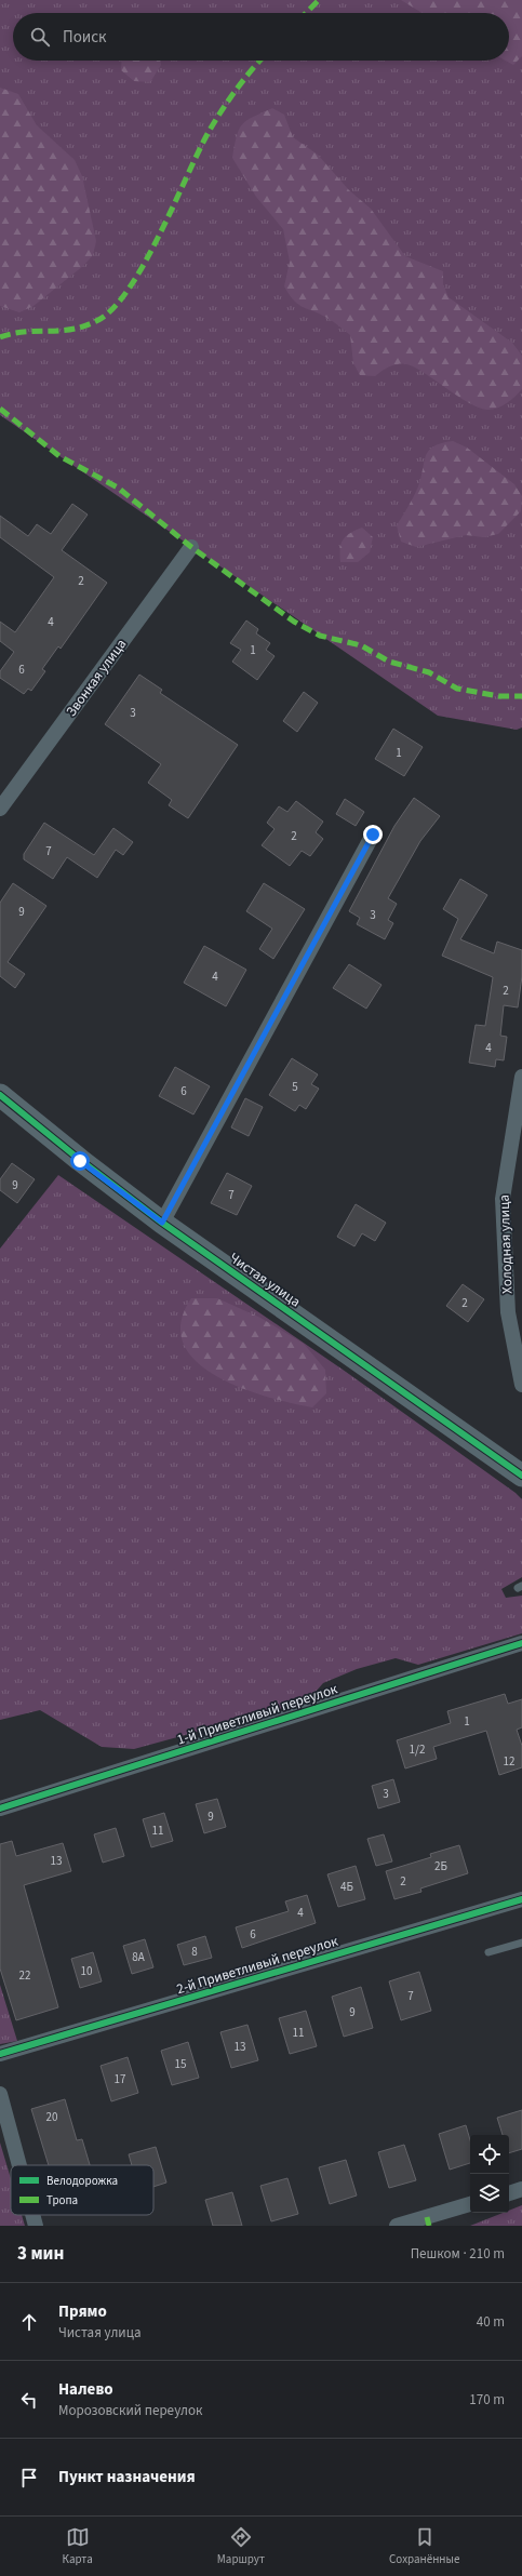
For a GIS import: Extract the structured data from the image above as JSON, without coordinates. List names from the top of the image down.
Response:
{
  "streets": {
    "street": [
      "Звонкая улица",
      "Холодная улица",
      "Чистая улица",
      "1-й Приветливый переулок",
      "2-й Приветливый переулок"
    ]
  },
  "house_numbers": [
    "2",
    "4",
    "1",
    "6",
    "3",
    "1",
    "2",
    "7",
    "9",
    "3",
    "4",
    "2",
    "4",
    "5",
    "6",
    "9",
    "7",
    "2",
    "1",
    "1/2",
    "12",
    "3",
    "9",
    "11",
    "13",
    "2Б",
    "2",
    "4Б",
    "4",
    "6",
    "8",
    "8А",
    "10",
    "22",
    "7",
    "9",
    "11",
    "13",
    "15",
    "17",
    "20"
  ],
  "legend": ["Велодорожка", "Тропа"],
  "page": {
    "search": "Поиск",
    "heading": ["3 мин", "Пешком · 210 m"],
    "list": [
      ["Прямо", "Чистая улица", "40 m"],
      ["Налево", "Морозовский переулок", "170 m"],
      "Пункт назначения"
    ],
    "nav": ["Карта", "Маршрут", "Сохранённые"]
  }
}
